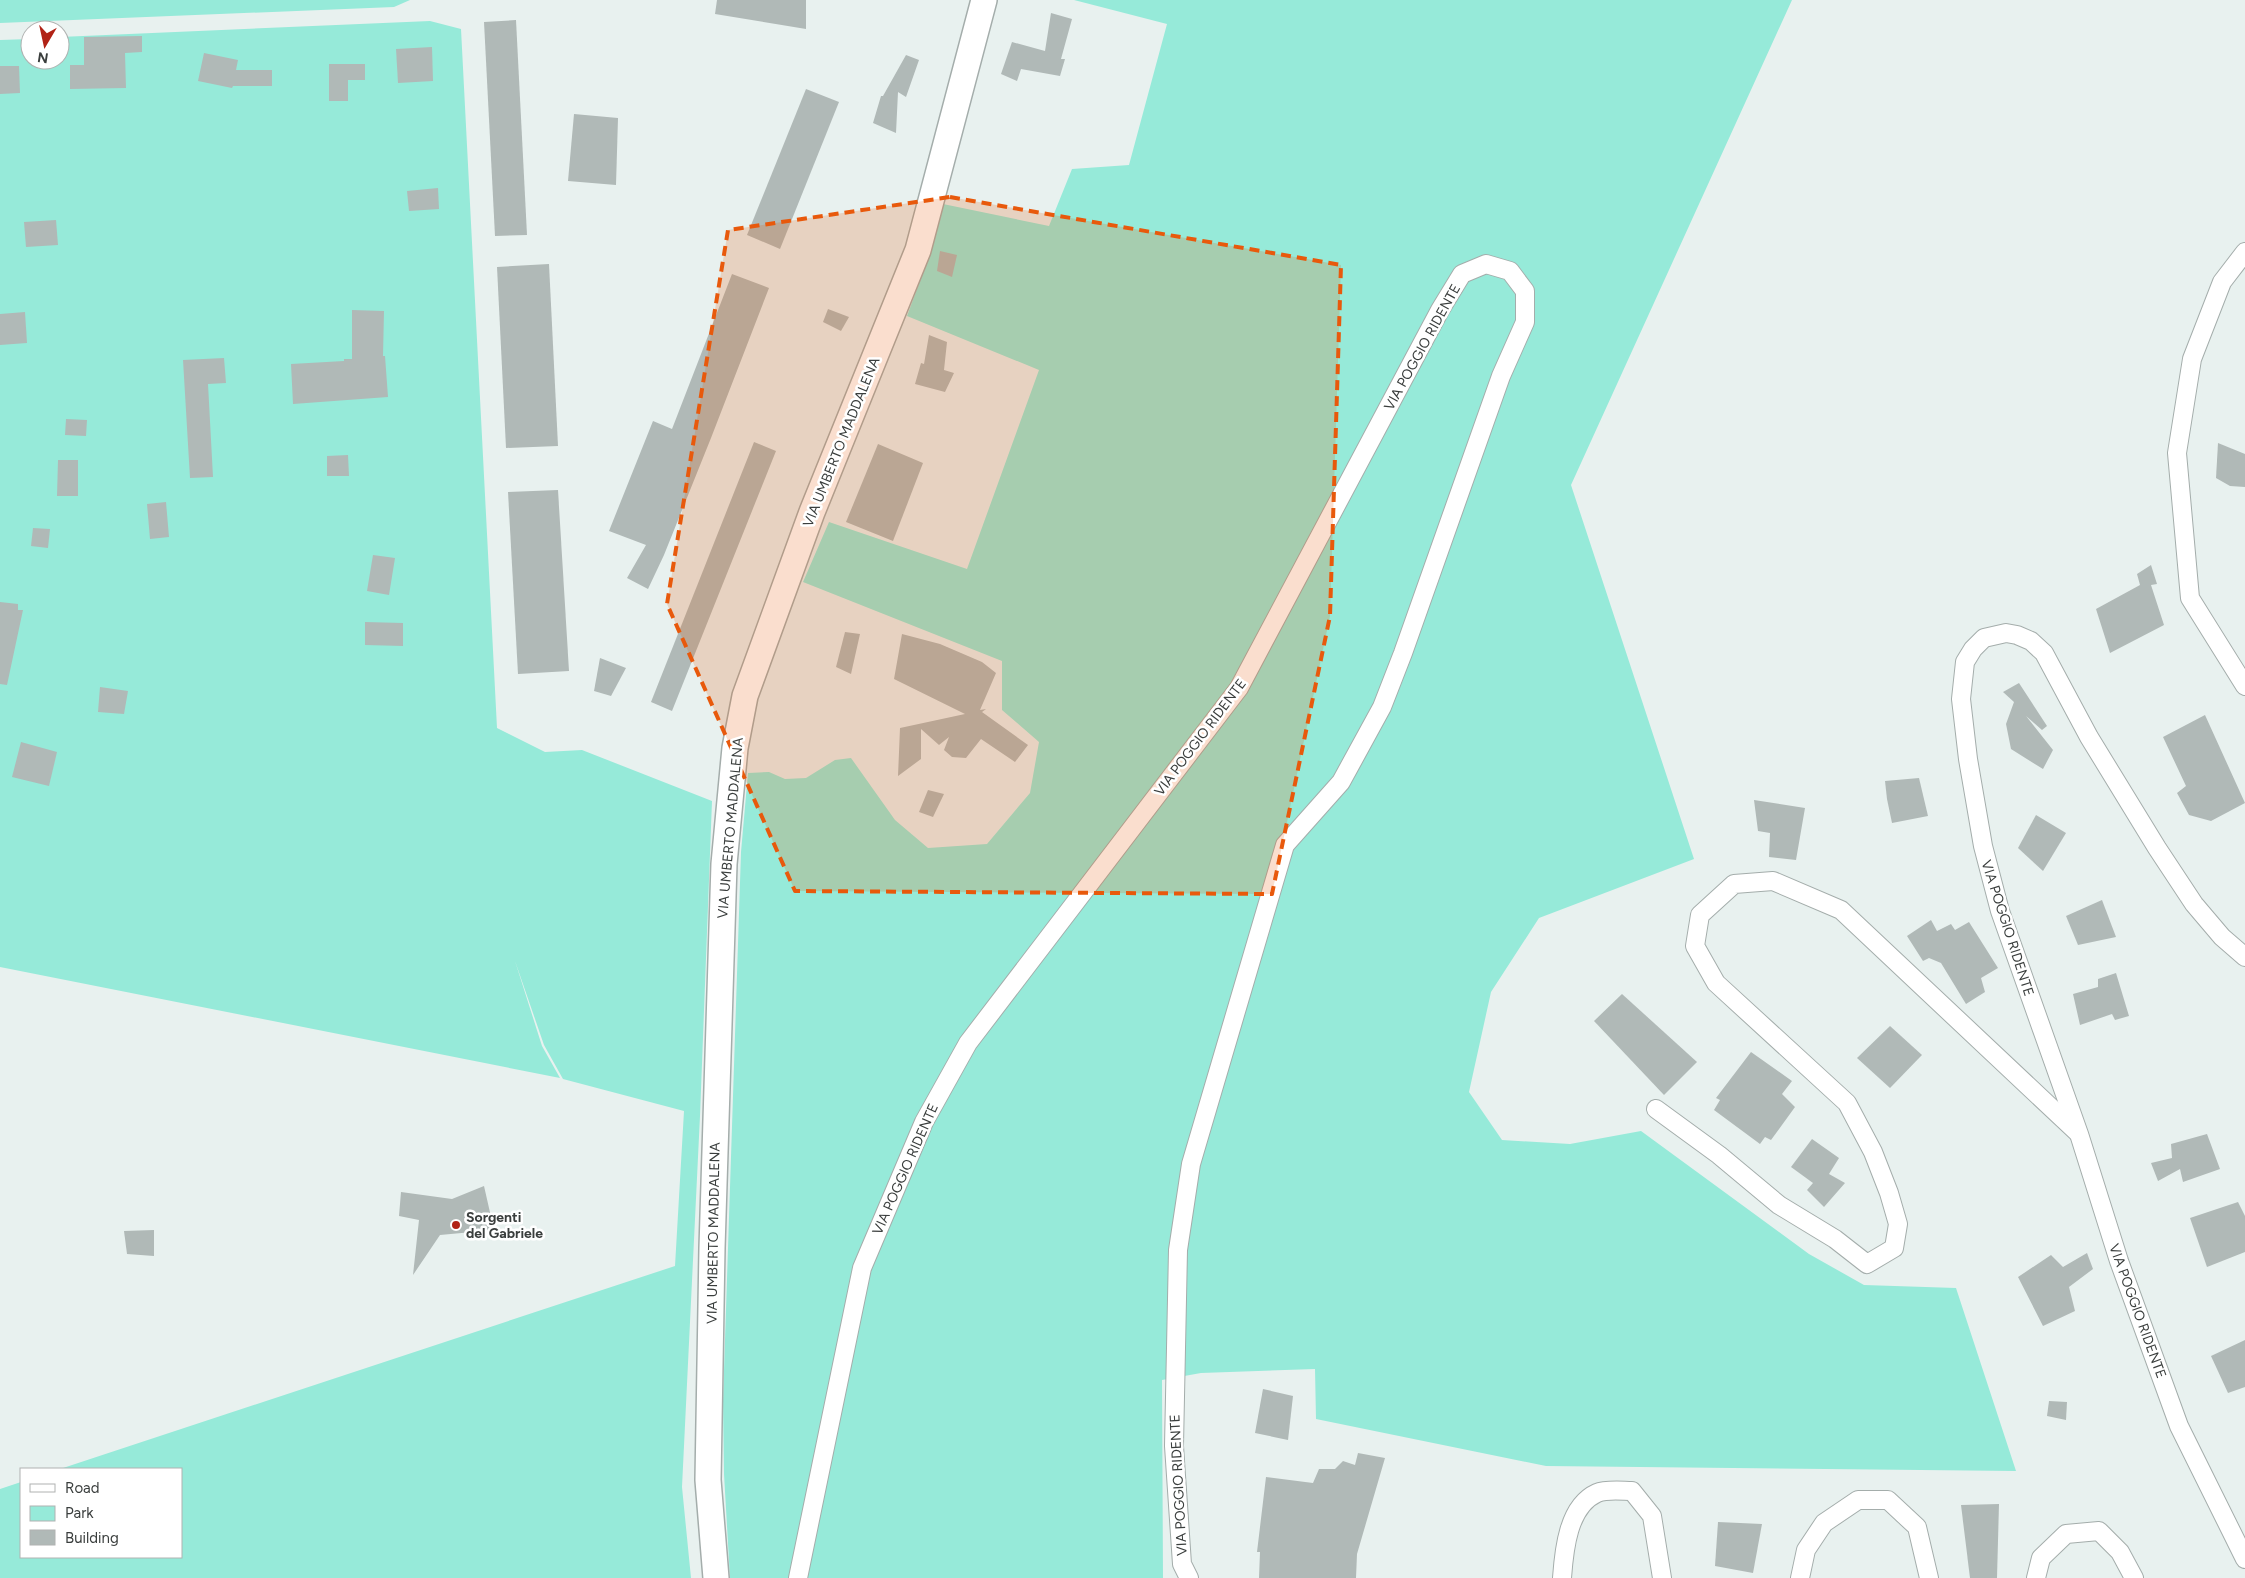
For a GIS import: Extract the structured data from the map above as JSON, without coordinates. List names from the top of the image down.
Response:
{
  "streets": {
    "street": ["VIA POGGIO RIDENTE", "VIA UMBERTO MADDALENA"]
  },
  "places": ["Sorgenti del Gabriele"],
  "legend": ["Road", "Park", "Building"],
  "north": "bottom"
}
